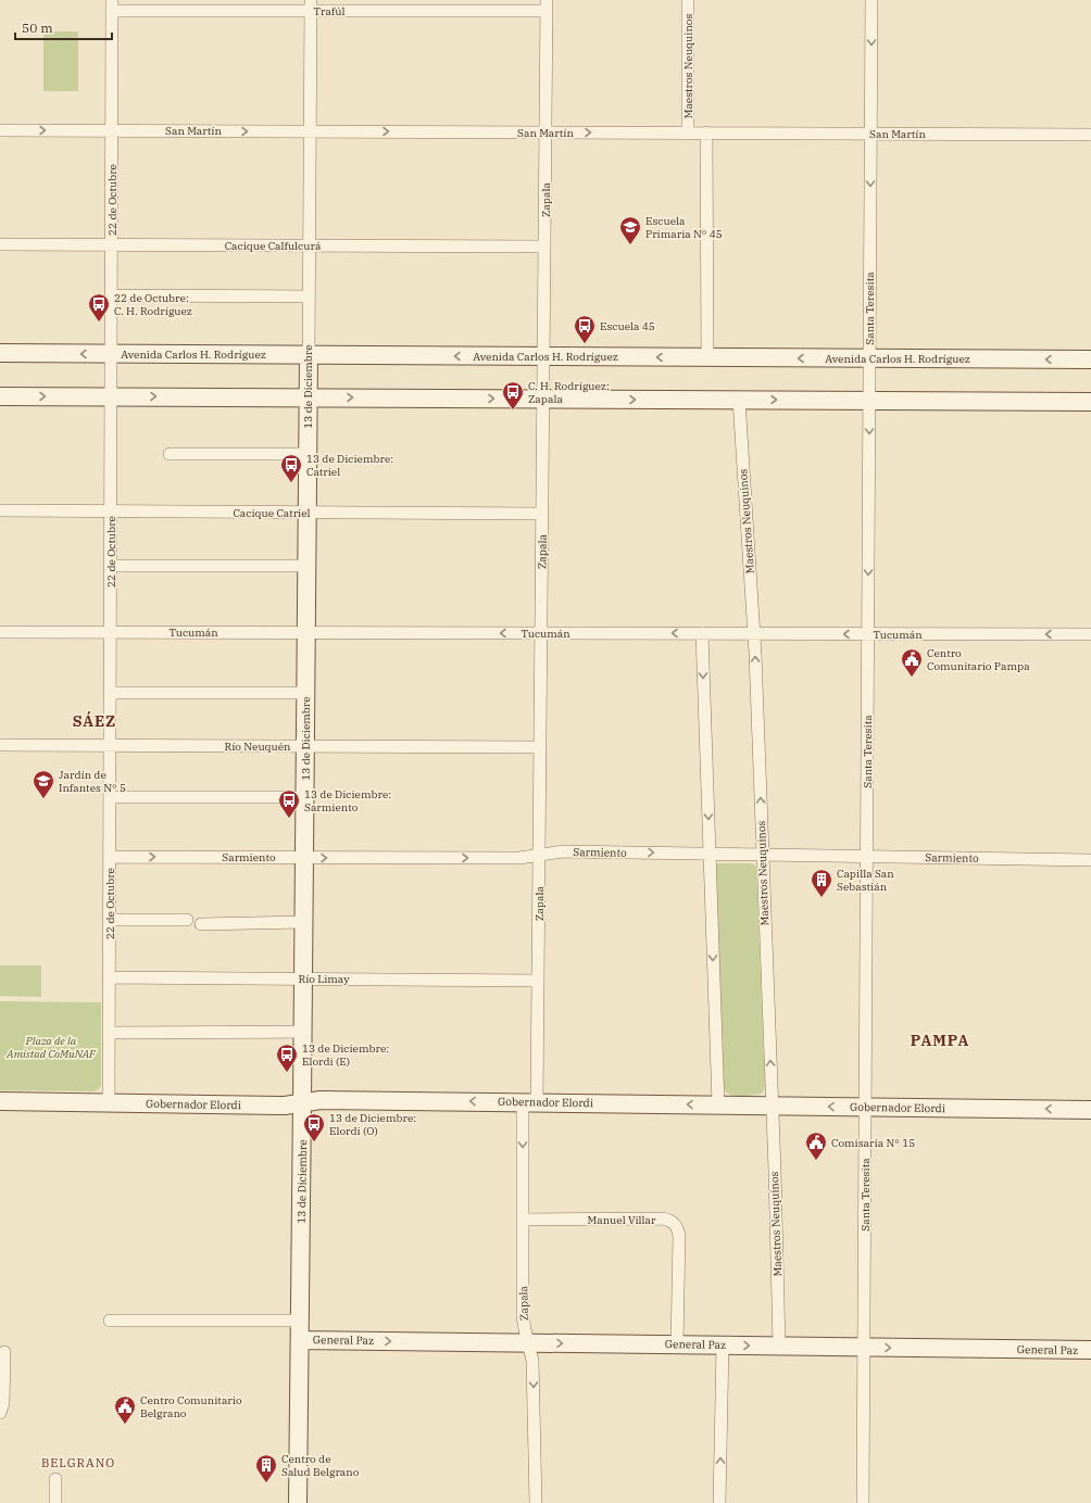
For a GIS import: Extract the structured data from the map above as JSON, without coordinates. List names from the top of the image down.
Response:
{
  "streets": {
    "street": [
      "Trafúl",
      "Maestros Neuquinos",
      "San Martín",
      "22 de Octubre",
      "Zapala",
      "Cacique Calfulcurá",
      "Santa Teresita",
      "Avenida Carlos H. Rodríguez",
      "13 de Diciembre",
      "Cacique Catriel",
      "Tucumán",
      "Río Neuquén",
      "Sarmiento",
      "Río Limay",
      "Gobernador Elordi",
      "Manuel Villar",
      "General Paz"
    ]
  },
  "crossings": [
    ["Trafúl", "22 de Octubre"],
    ["Trafúl", "Zapala"],
    ["Trafúl", "13 de Diciembre"],
    ["Maestros Neuquinos", "San Martín"],
    ["Maestros Neuquinos", "Tucumán"],
    ["Maestros Neuquinos", "Sarmiento"],
    ["Maestros Neuquinos", "Gobernador Elordi"],
    ["Maestros Neuquinos", "General Paz"],
    ["San Martín", "22 de Octubre"],
    ["San Martín", "Zapala"],
    ["San Martín", "Santa Teresita"],
    ["San Martín", "13 de Diciembre"],
    ["22 de Octubre", "Cacique Calfulcurá"],
    ["22 de Octubre", "Avenida Carlos H. Rodríguez"],
    ["22 de Octubre", "Cacique Catriel"],
    ["22 de Octubre", "Tucumán"],
    ["22 de Octubre", "Río Neuquén"],
    ["22 de Octubre", "Sarmiento"],
    ["22 de Octubre", "Río Limay"],
    ["22 de Octubre", "Gobernador Elordi"],
    ["Zapala", "Cacique Calfulcurá"],
    ["Zapala", "Avenida Carlos H. Rodríguez"],
    ["Zapala", "Cacique Catriel"],
    ["Zapala", "Tucumán"],
    ["Zapala", "Río Neuquén"],
    ["Zapala", "Sarmiento"],
    ["Zapala", "Río Limay"],
    ["Zapala", "Gobernador Elordi"],
    ["Zapala", "Manuel Villar"],
    ["Zapala", "General Paz"],
    ["Cacique Calfulcurá", "13 de Diciembre"],
    ["Santa Teresita", "Avenida Carlos H. Rodríguez"],
    ["Santa Teresita", "Tucumán"],
    ["Santa Teresita", "Sarmiento"],
    ["Santa Teresita", "Gobernador Elordi"],
    ["Santa Teresita", "General Paz"],
    ["Avenida Carlos H. Rodríguez", "13 de Diciembre"],
    ["13 de Diciembre", "Cacique Catriel"],
    ["13 de Diciembre", "Tucumán"],
    ["13 de Diciembre", "Río Neuquén"],
    ["13 de Diciembre", "Sarmiento"],
    ["13 de Diciembre", "Río Limay"],
    ["13 de Diciembre", "Gobernador Elordi"],
    ["13 de Diciembre", "General Paz"],
    ["Manuel Villar", "General Paz"]
  ],
  "one_way": [
    "San Martín",
    "Santa Teresita",
    "Tucumán",
    "Gobernador Elordi",
    "General Paz"
  ],
  "districts": ["SÁEZ", "PAMPA", "BELGRANO"],
  "parks": ["Plaza de la Amistad CoMuNAF"],
  "places": {
    "school or university": ["Escuela Primaria N° 45", "Jardín de Infantes N° 5"],
    "bus stop": [
      "22 de Octubre: C. H. Rodríguez",
      "Escuela 45",
      "C. H. Rodríguez: Zapala",
      "13 de Diciembre: Catriel",
      "13 de Diciembre: Sarmiento",
      "13 de Diciembre: Elordi (E)",
      "13 de Diciembre: Elordi (O)"
    ],
    "public building": ["Centro Comunitario Pampa", "Comisaría N° 15", "Centro Comunitario Belgrano"],
    "building": ["Capilla San Sebastián", "Centro de Salud Belgrano"]
  },
  "scale_bar": "50 m"
}
